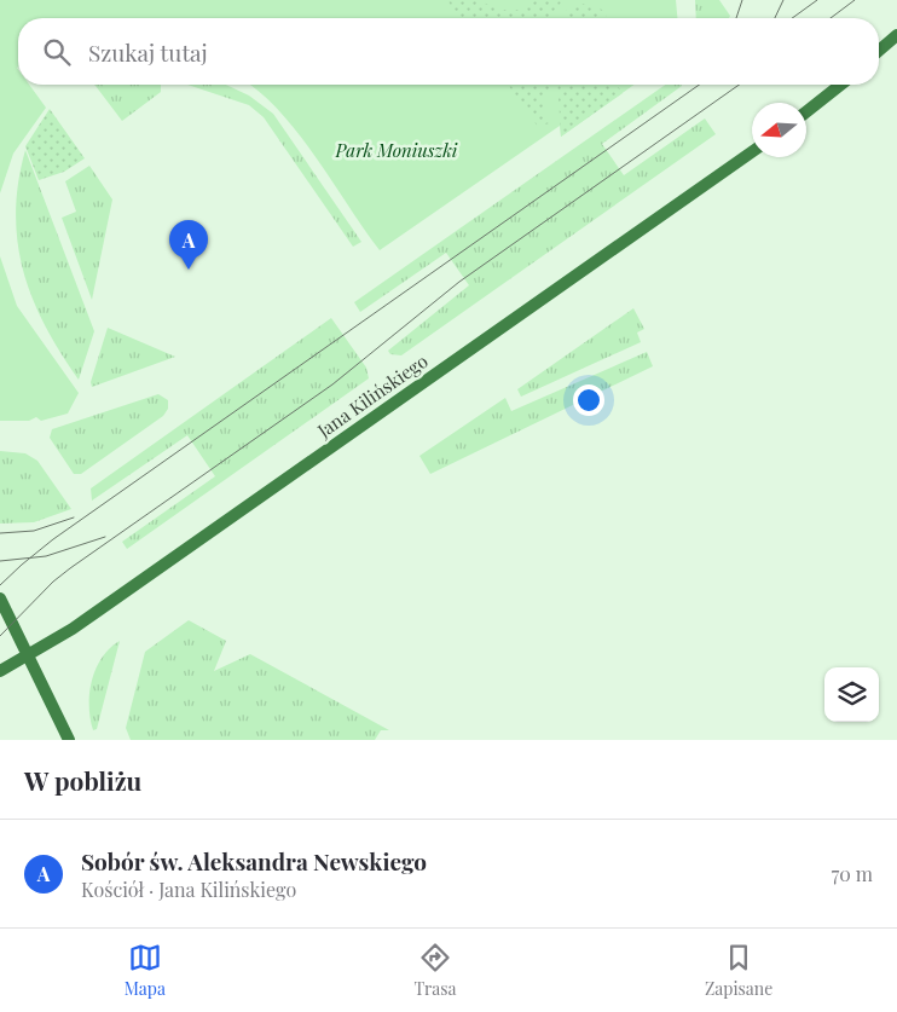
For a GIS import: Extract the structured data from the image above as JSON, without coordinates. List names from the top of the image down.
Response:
{
  "streets": {
    "street": ["Jana Kilińskiego"]
  },
  "parks": ["Park Moniuszki"],
  "north": "left",
  "page": {
    "search": "Szukaj tutaj",
    "pins": "A",
    "heading": "W pobliżu",
    "list": [
      {
        "mark": "A",
        "name": "Sobór św. Aleksandra Newskiego",
        "note": "Kościół · Jana Kilińskiego",
        "value": "70 m"
      }
    ],
    "nav": ["Mapa", "Trasa", "Zapisane"]
  }
}
